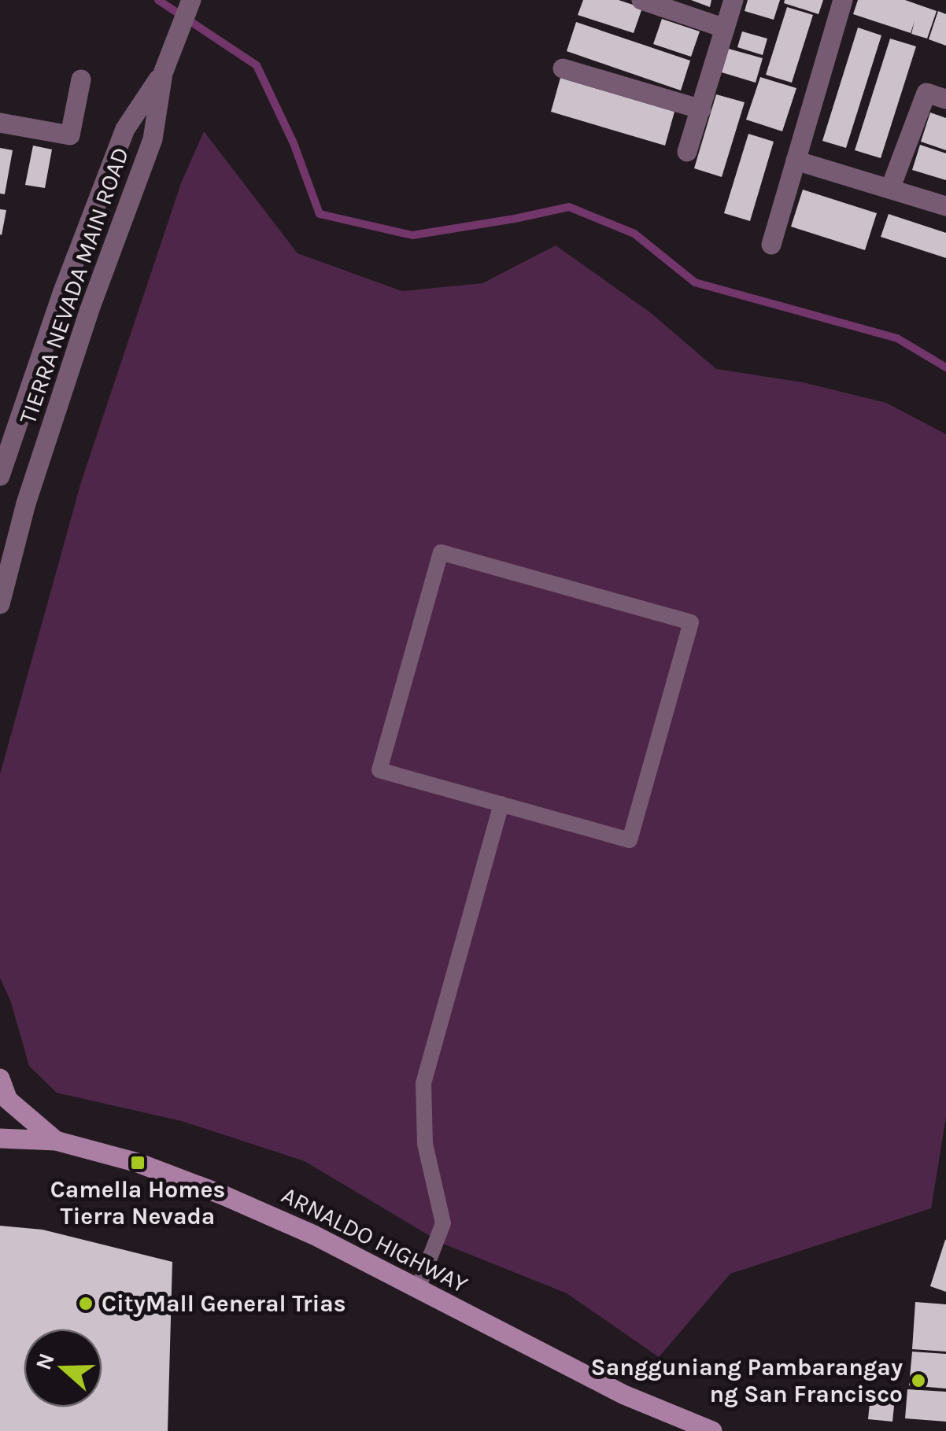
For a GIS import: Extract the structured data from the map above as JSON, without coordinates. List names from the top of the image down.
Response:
{
  "streets": {
    "main road": ["ARNALDO HIGHWAY"],
    "street": ["TIERRA NEVADA MAIN ROAD"]
  },
  "places": {
    "transit": ["Camella Homes Tierra Nevada"],
    "other": ["CityMall General Trias", "Sangguniang Pambarangay ng San Francisco"]
  },
  "north": "left"
}
